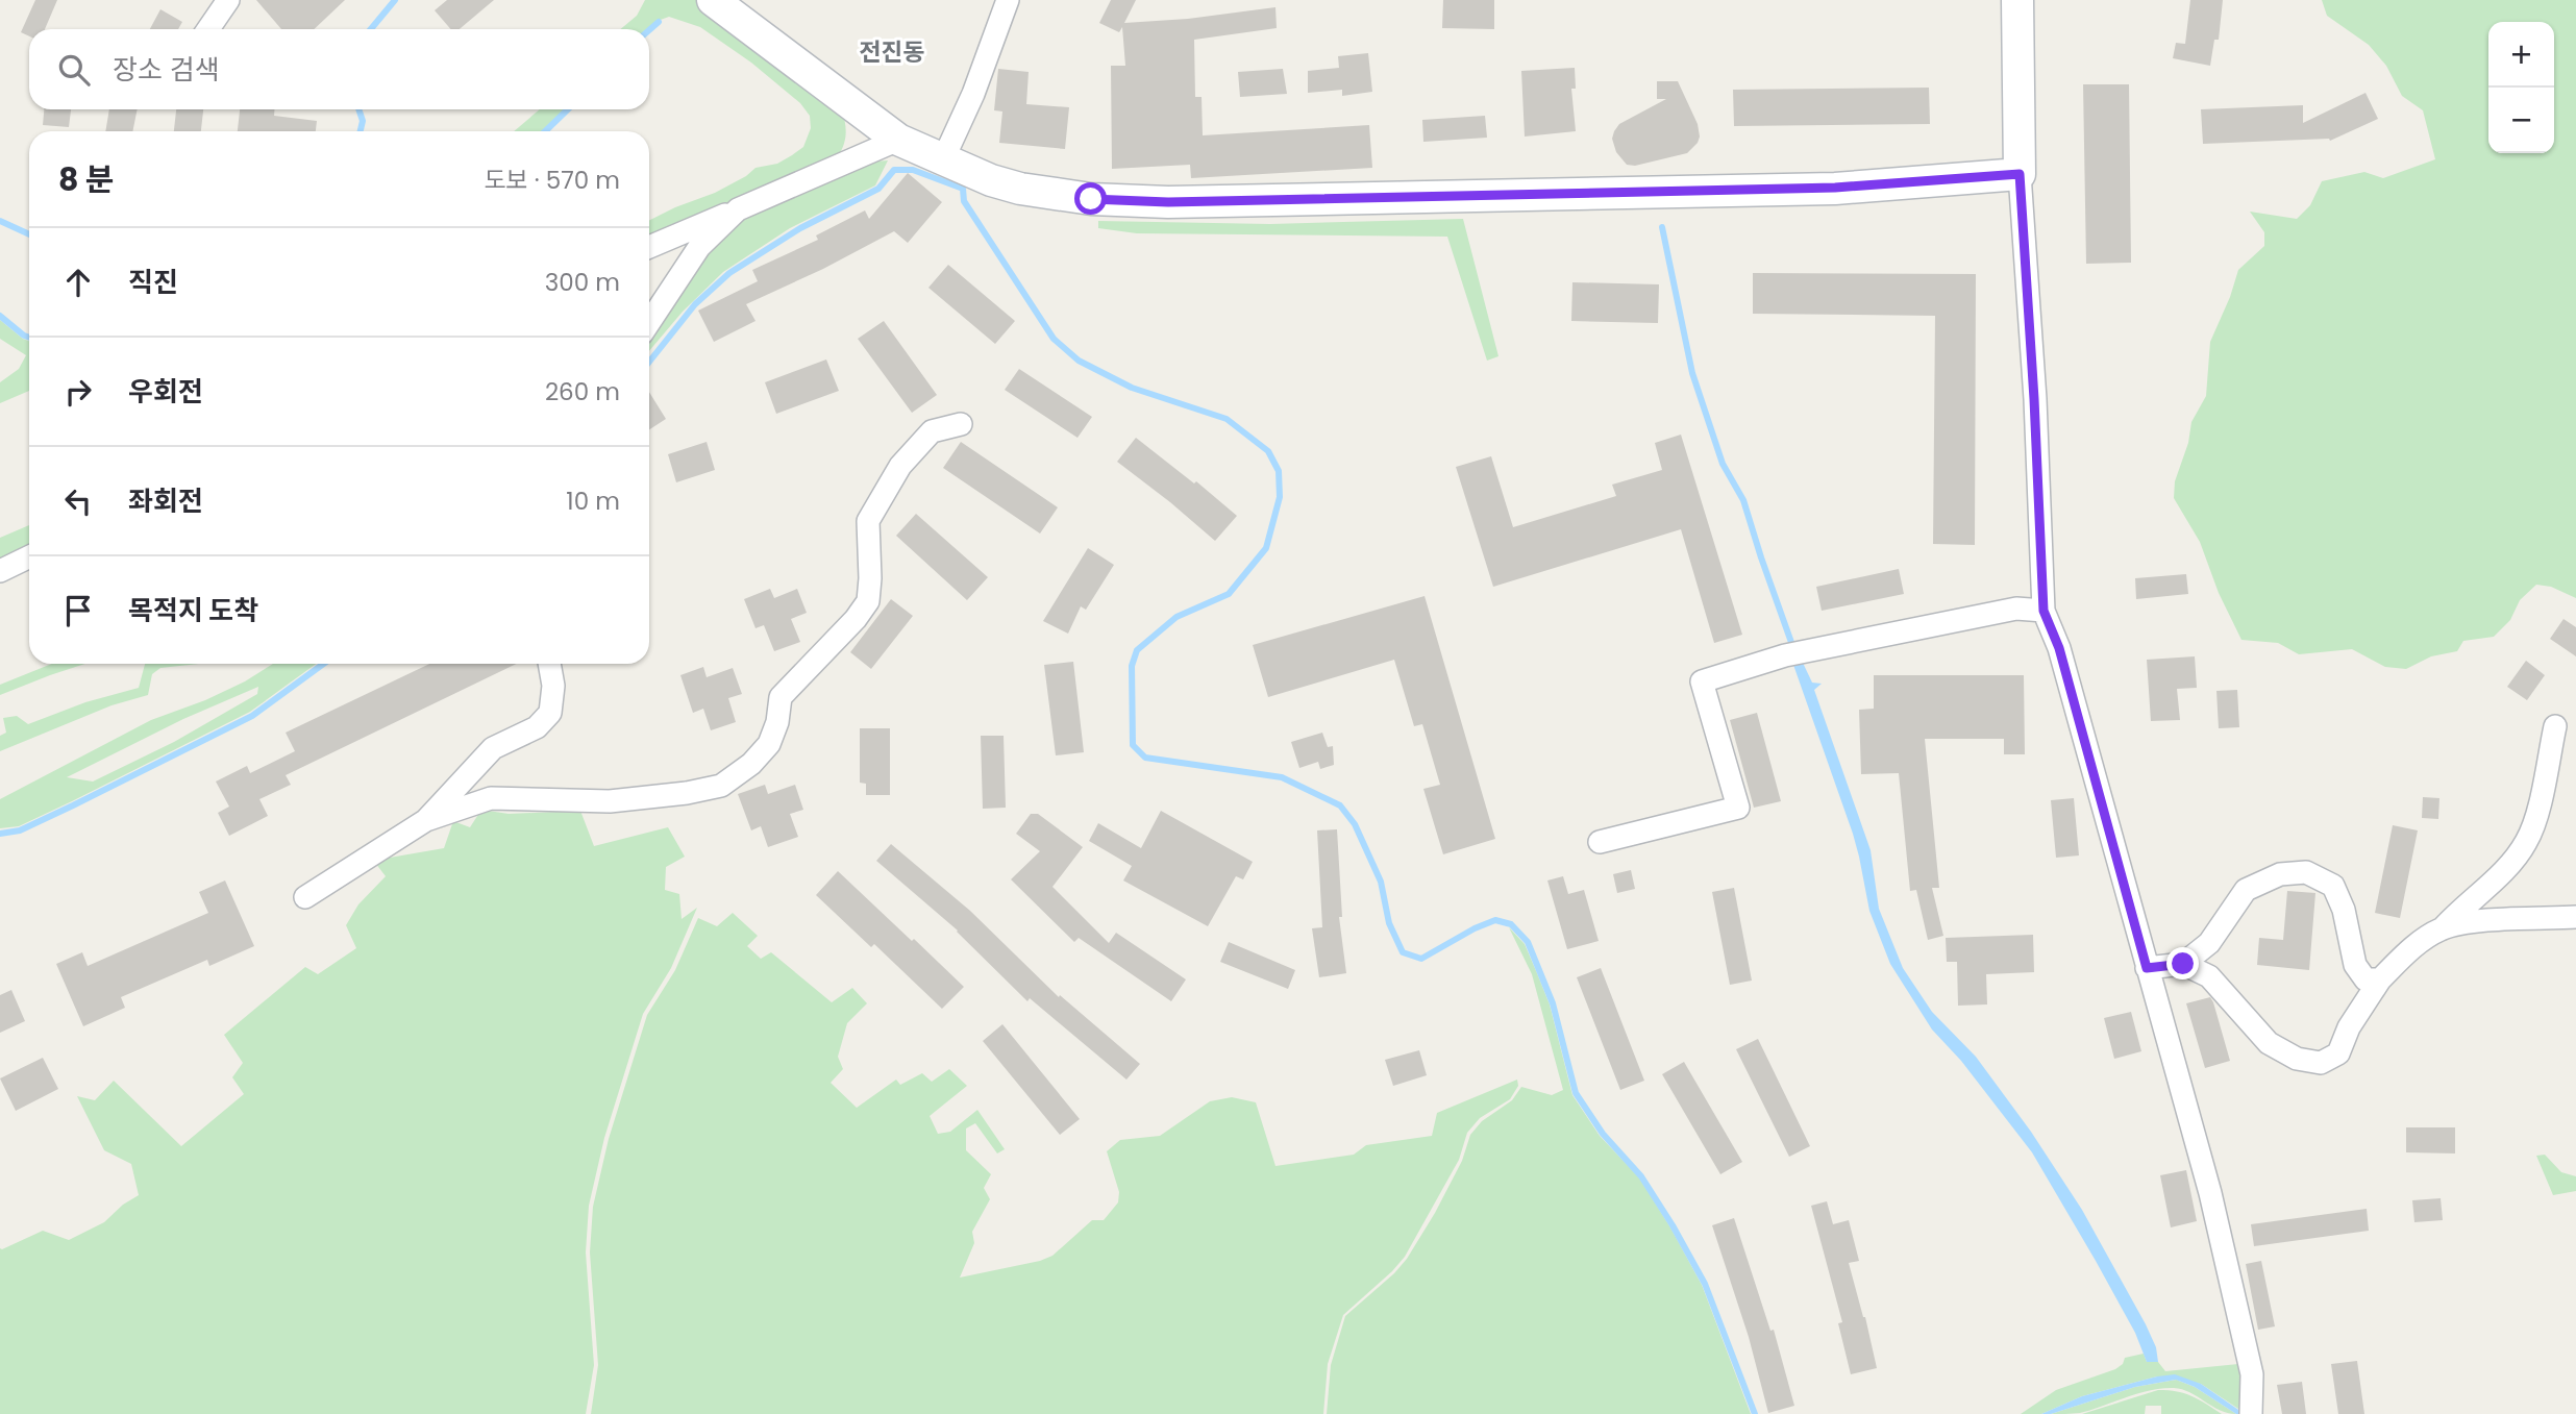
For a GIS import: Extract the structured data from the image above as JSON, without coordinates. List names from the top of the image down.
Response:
{
  "districts": ["전진동"],
  "page": {
    "map_buttons": ["+", "−"],
    "search": "장소 검색",
    "heading": ["8 분", "도보 · 570 m"],
    "list": [
      ["직진", "300 m"],
      ["우회전", "260 m"],
      ["좌회전", "10 m"],
      "목적지 도착"
    ]
  }
}
